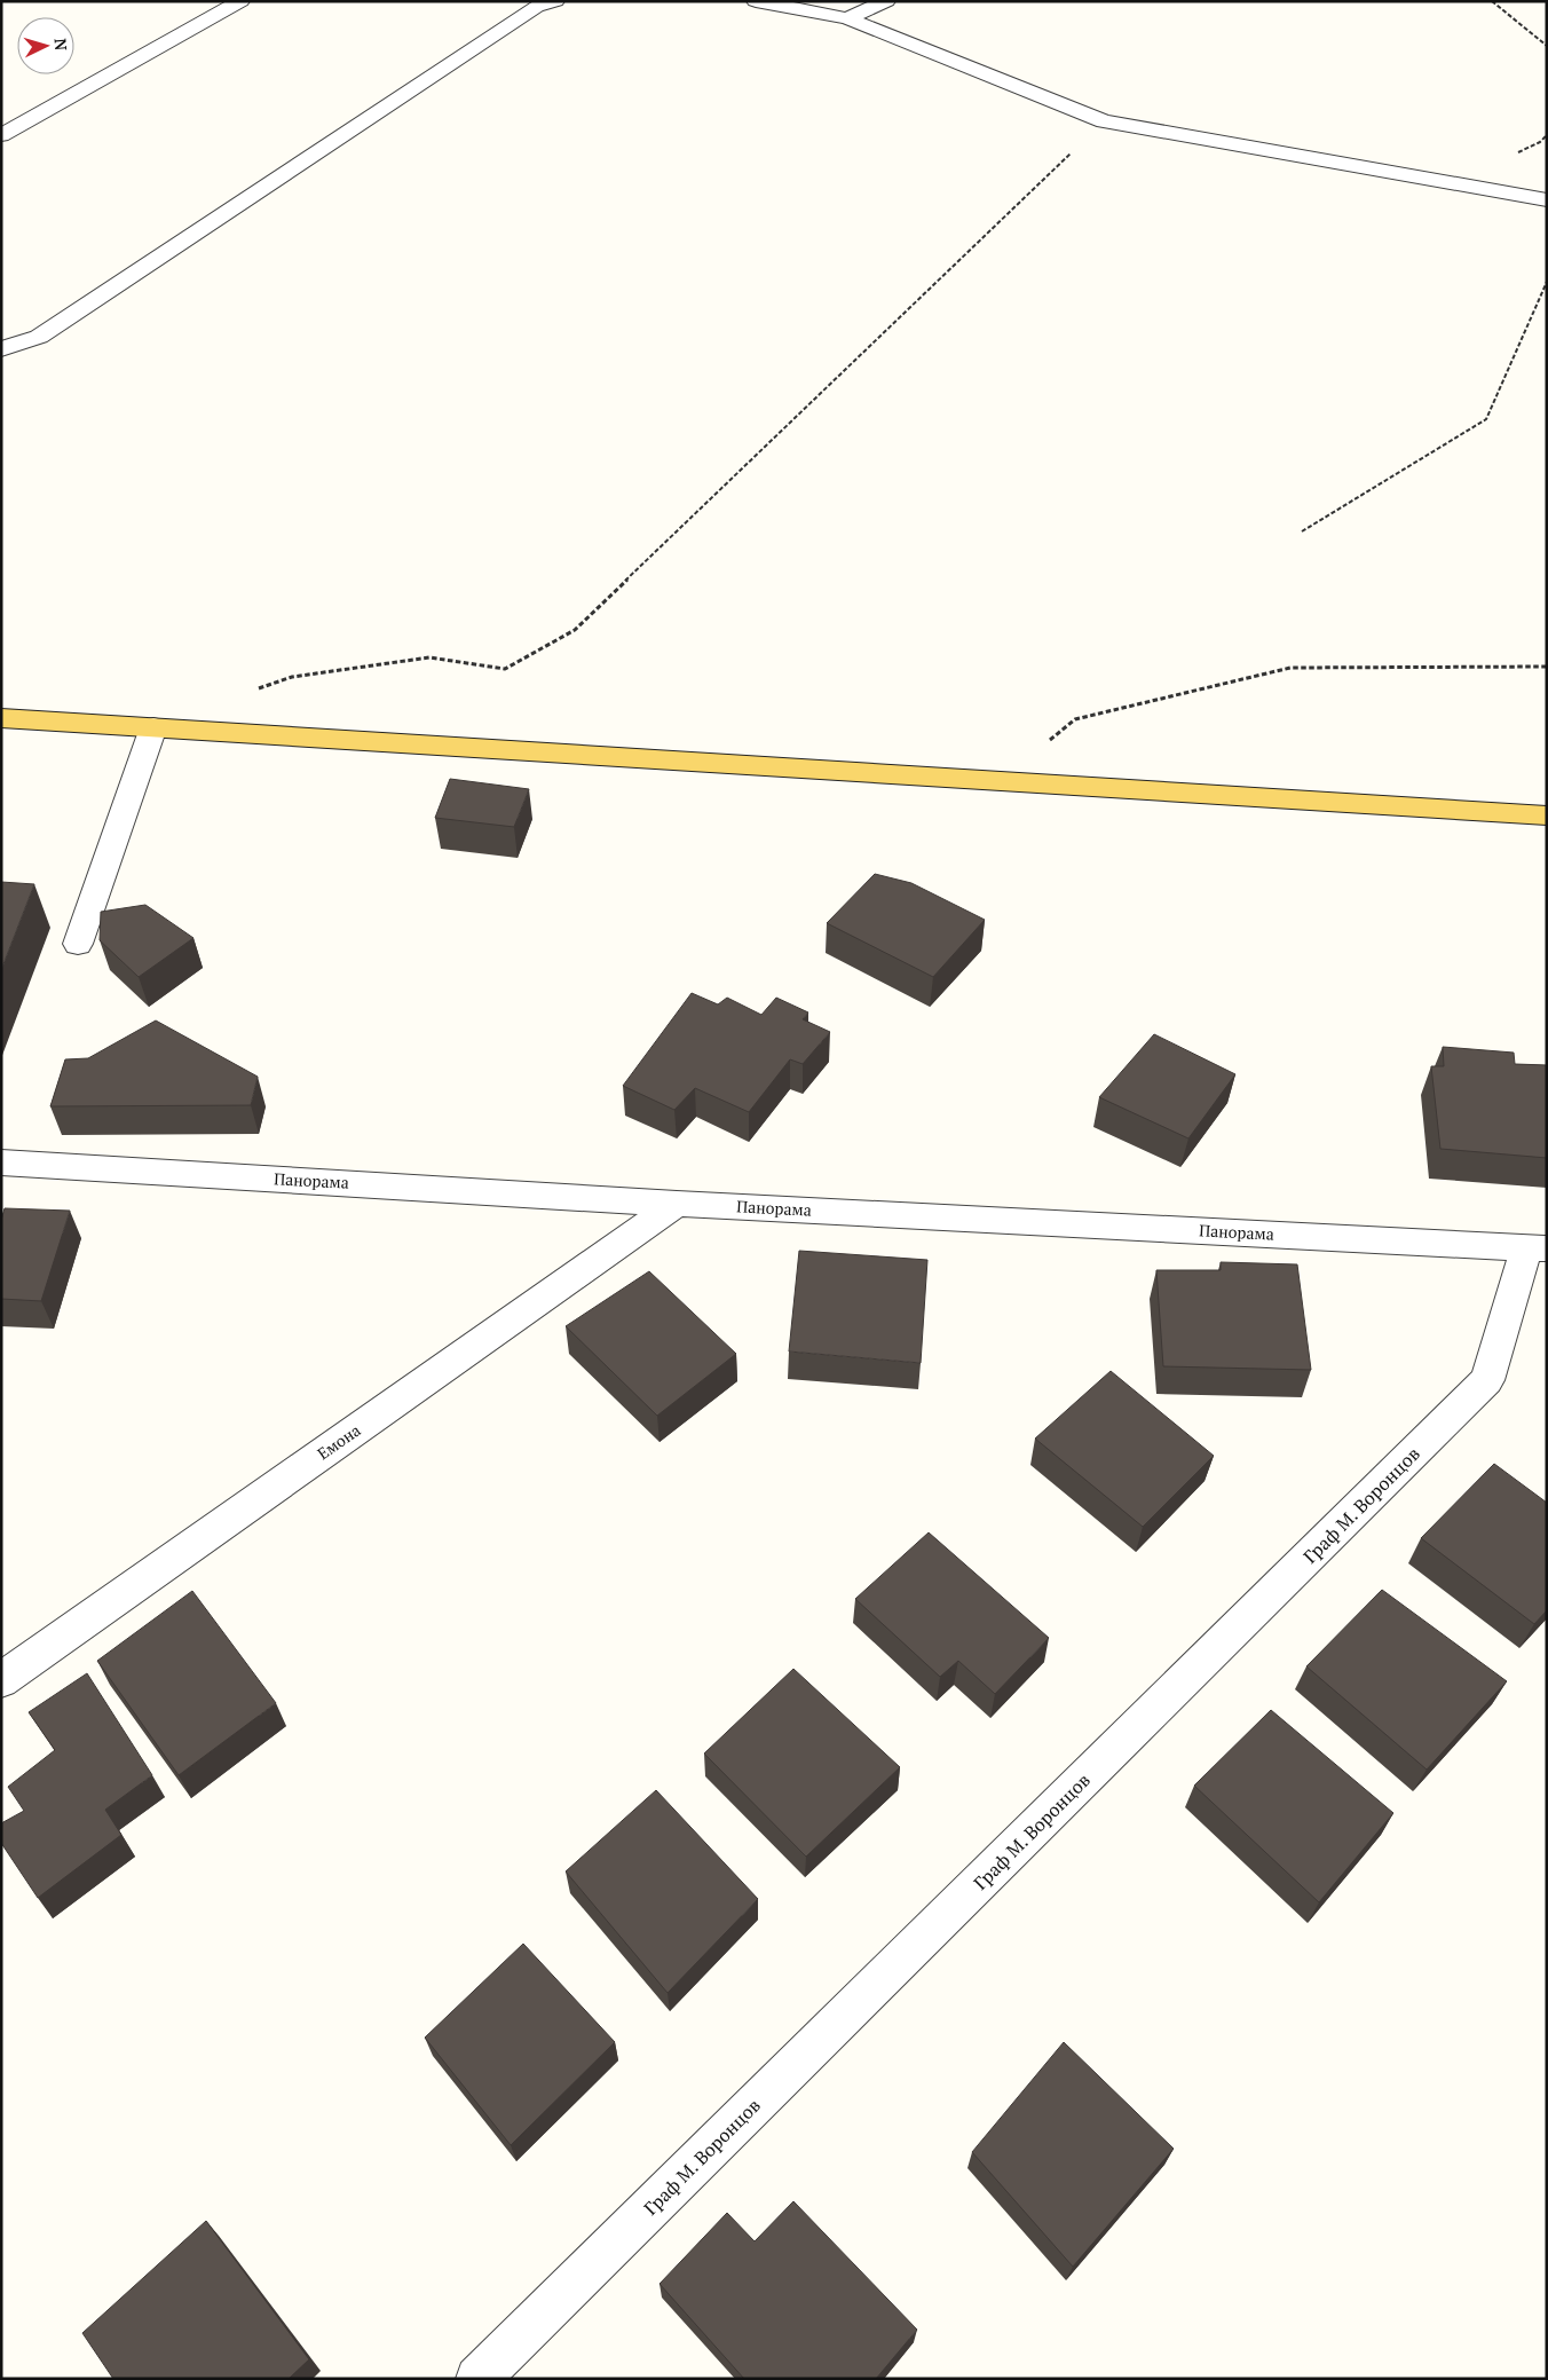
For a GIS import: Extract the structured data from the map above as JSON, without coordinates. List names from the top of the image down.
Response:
{
  "streets": {
    "street": ["Панорама", "Емона", "Граф М. Воронцов"]
  },
  "crossings": [
    ["Панорама", "Емона"],
    ["Панорама", "Граф М. Воронцов"]
  ],
  "north": "right"
}
